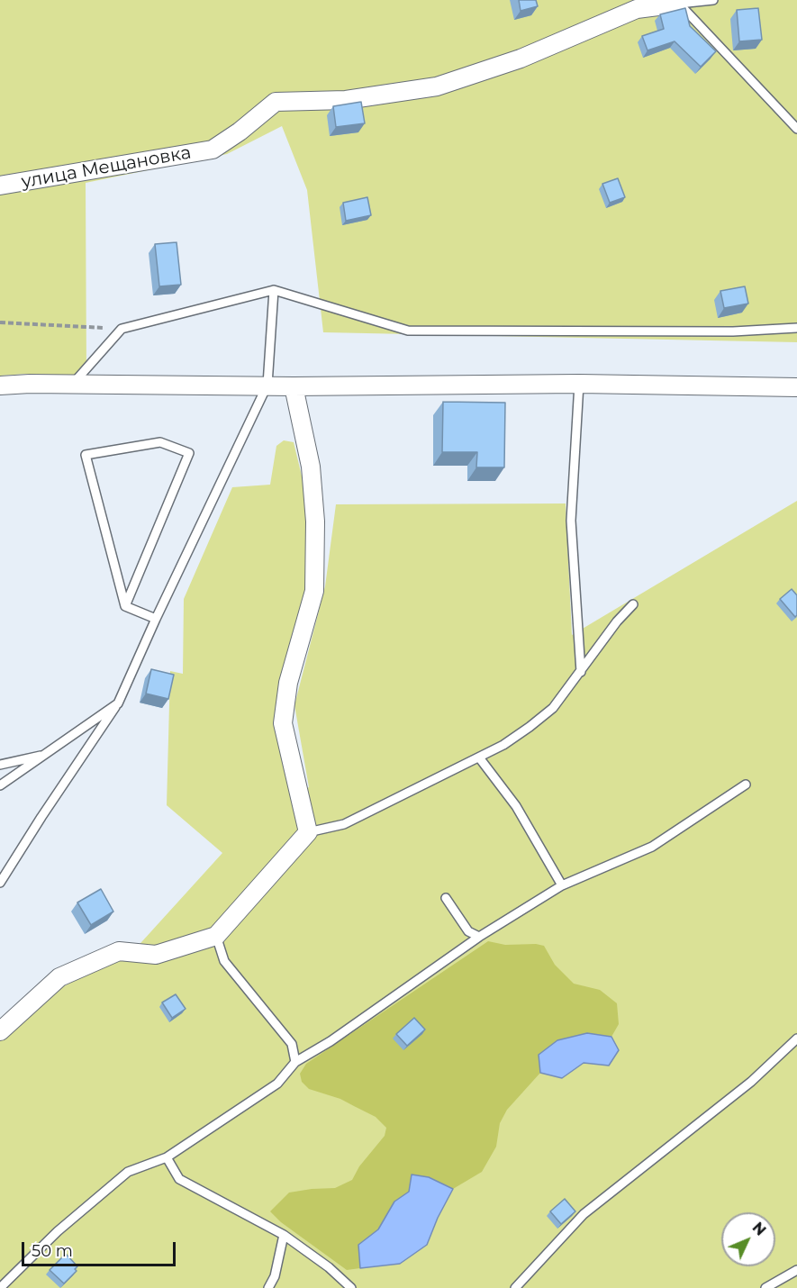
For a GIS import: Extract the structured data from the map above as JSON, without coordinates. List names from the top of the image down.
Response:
{
  "streets": {
    "street": ["улица Мещановка"]
  },
  "scale_bar": "50 m",
  "north": "top right"
}
